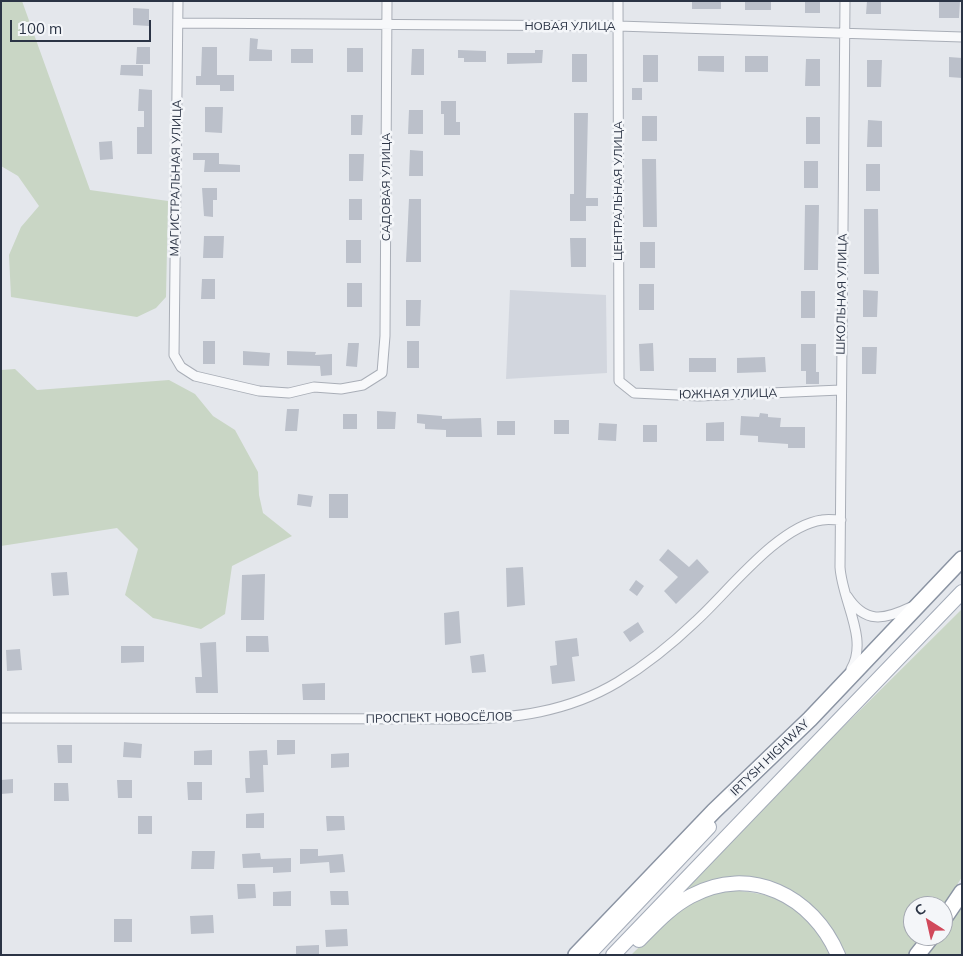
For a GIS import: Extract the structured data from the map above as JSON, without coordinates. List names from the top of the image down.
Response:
{
  "streets": {
    "highway": ["IRTYSH HIGHWAY"],
    "street": [
      "НОВАЯ УЛИЦА",
      "МАГИСТРАЛЬНАЯ УЛИЦА",
      "САДОВАЯ УЛИЦА",
      "ЦЕНТРАЛЬНАЯ УЛИЦА",
      "ШКОЛЬНАЯ УЛИЦА",
      "ЮЖНАЯ УЛИЦА",
      "ПРОСПЕКТ НОВОСЁЛОВ"
    ]
  },
  "crossings": [
    ["НОВАЯ УЛИЦА", "МАГИСТРАЛЬНАЯ УЛИЦА"],
    ["НОВАЯ УЛИЦА", "САДОВАЯ УЛИЦА"],
    ["НОВАЯ УЛИЦА", "ЦЕНТРАЛЬНАЯ УЛИЦА"],
    ["НОВАЯ УЛИЦА", "ШКОЛЬНАЯ УЛИЦА"],
    ["МАГИСТРАЛЬНАЯ УЛИЦА", "САДОВАЯ УЛИЦА"],
    ["ЦЕНТРАЛЬНАЯ УЛИЦА", "ЮЖНАЯ УЛИЦА"],
    ["ШКОЛЬНАЯ УЛИЦА", "ЮЖНАЯ УЛИЦА"],
    ["ШКОЛЬНАЯ УЛИЦА", "ПРОСПЕКТ НОВОСЁЛОВ"],
    ["ШКОЛЬНАЯ УЛИЦА", "IRTYSH HIGHWAY"]
  ],
  "scale_bar": "100 m",
  "north": "top left"
}
